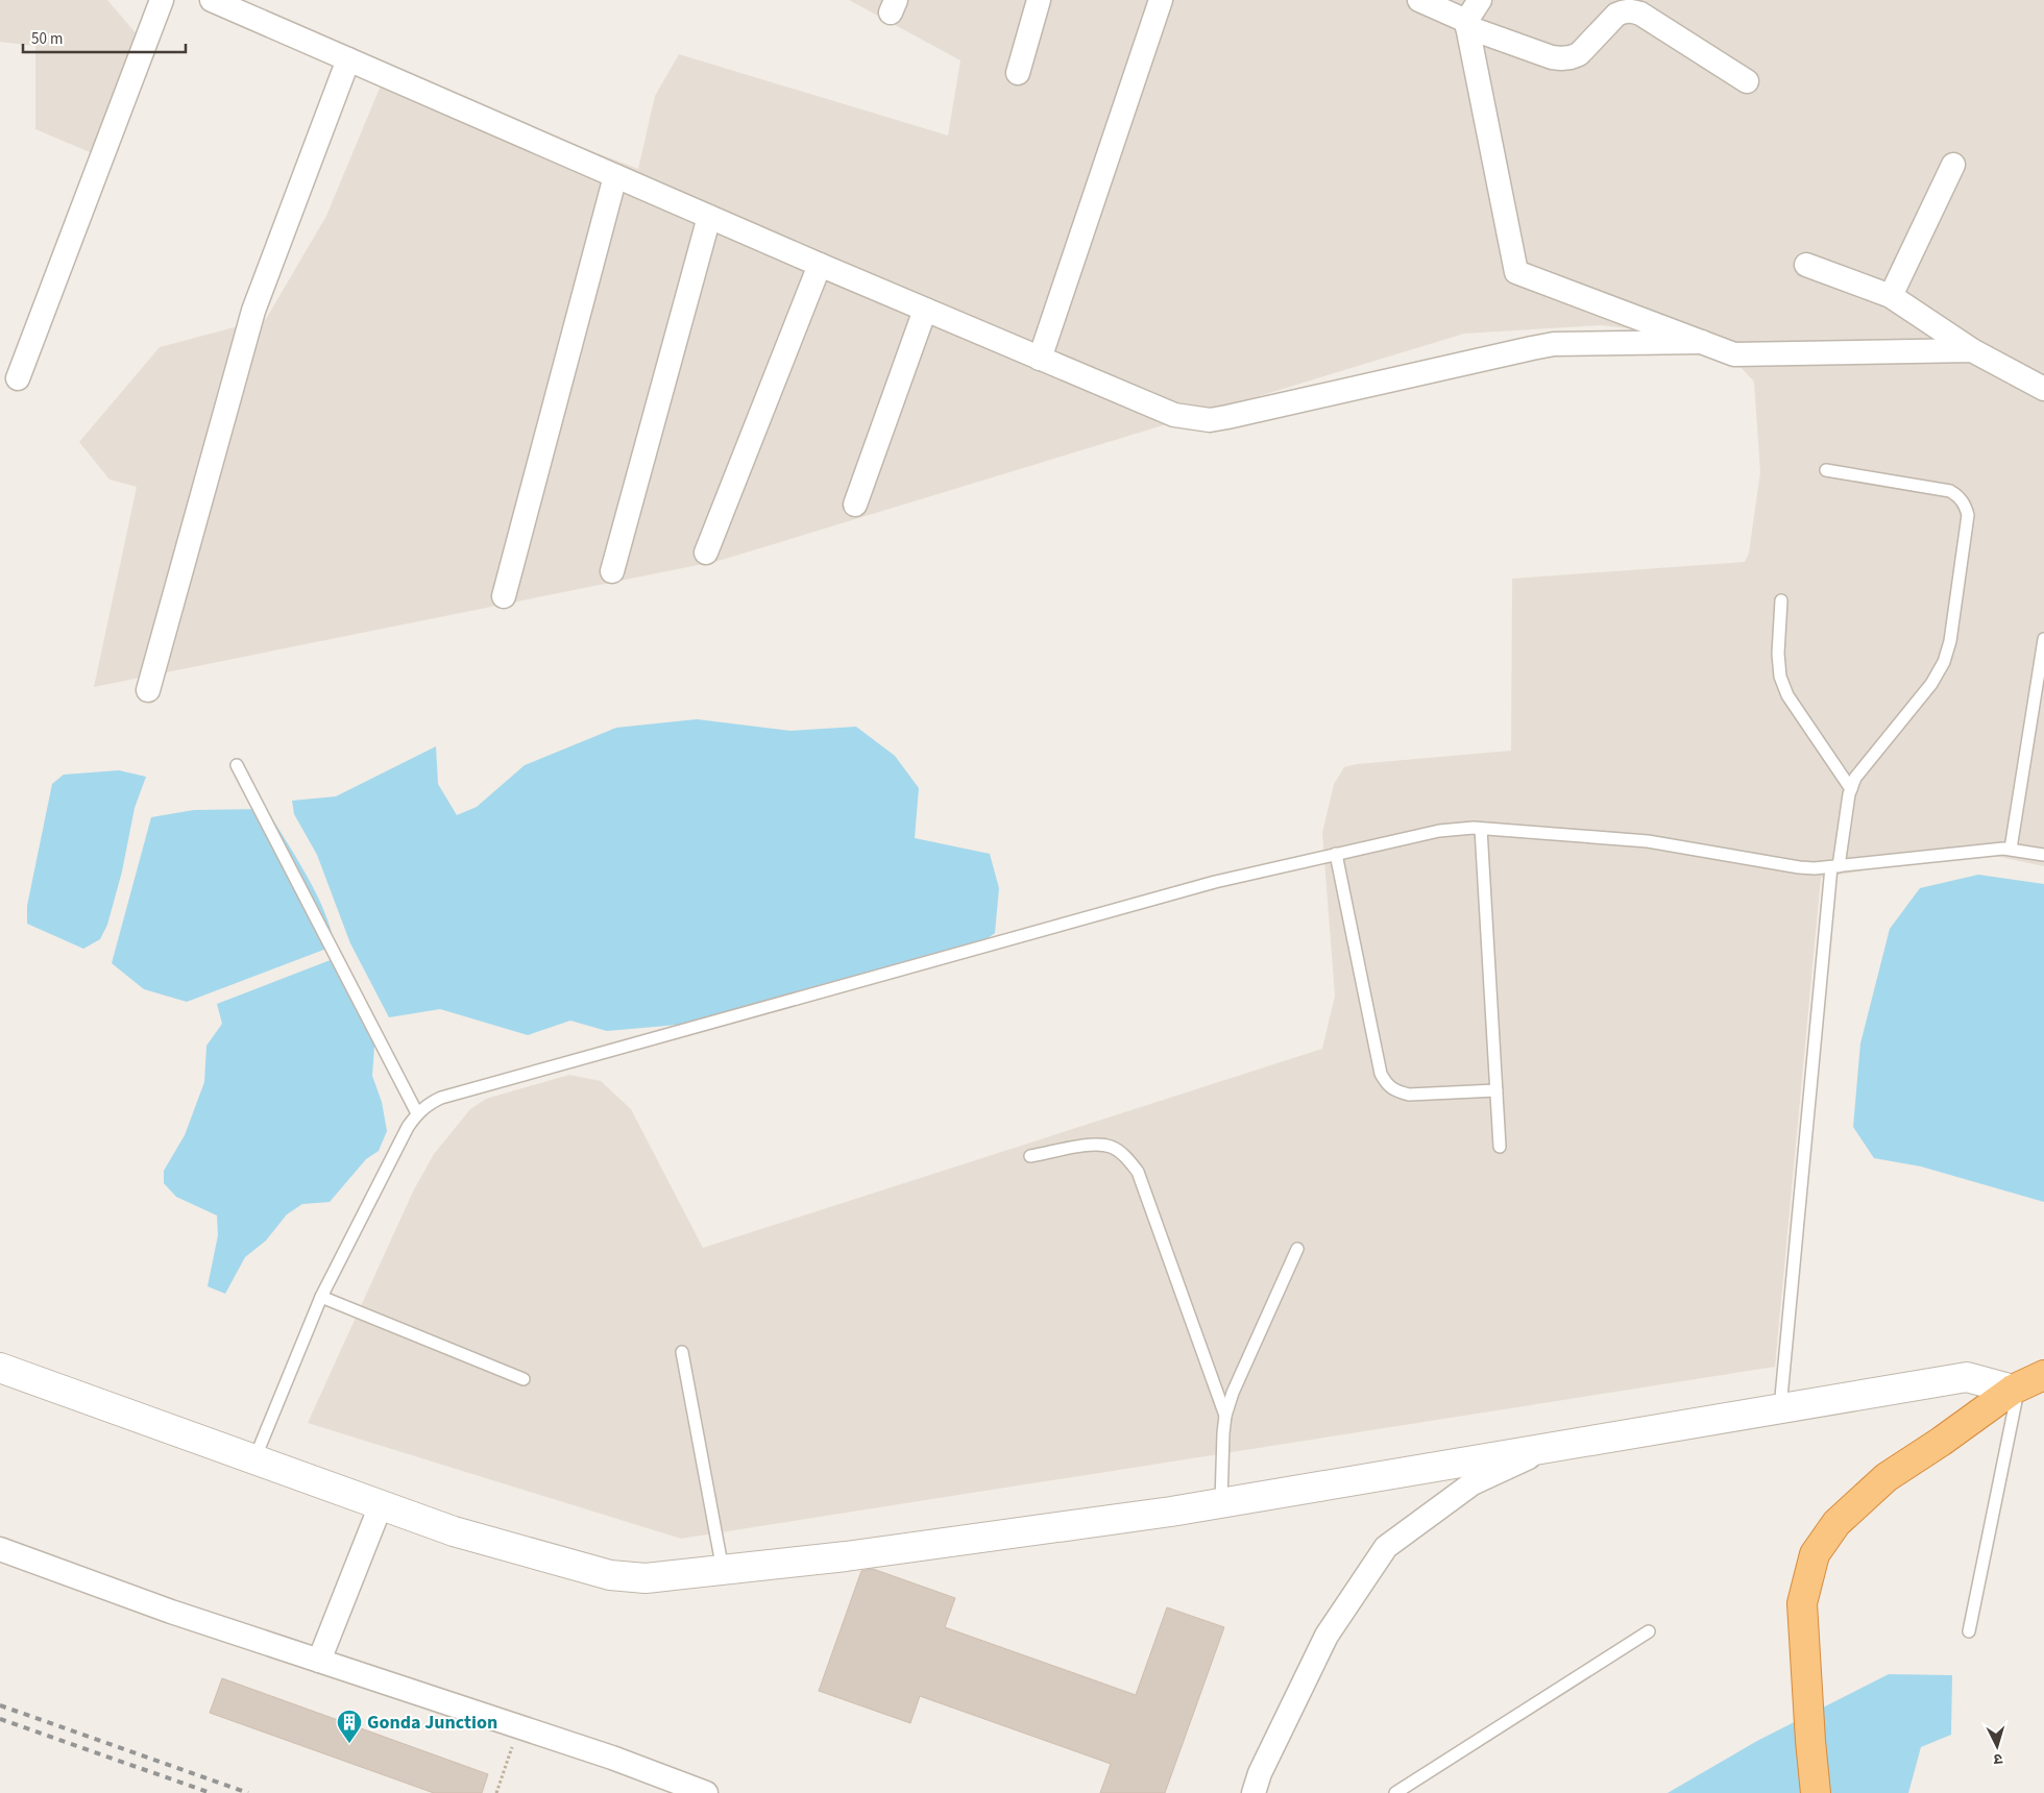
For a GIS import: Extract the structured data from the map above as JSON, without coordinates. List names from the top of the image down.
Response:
{
  "places": {
    "building": ["Gonda Junction"]
  },
  "scale_bar": "50 m",
  "north": "bottom"
}
